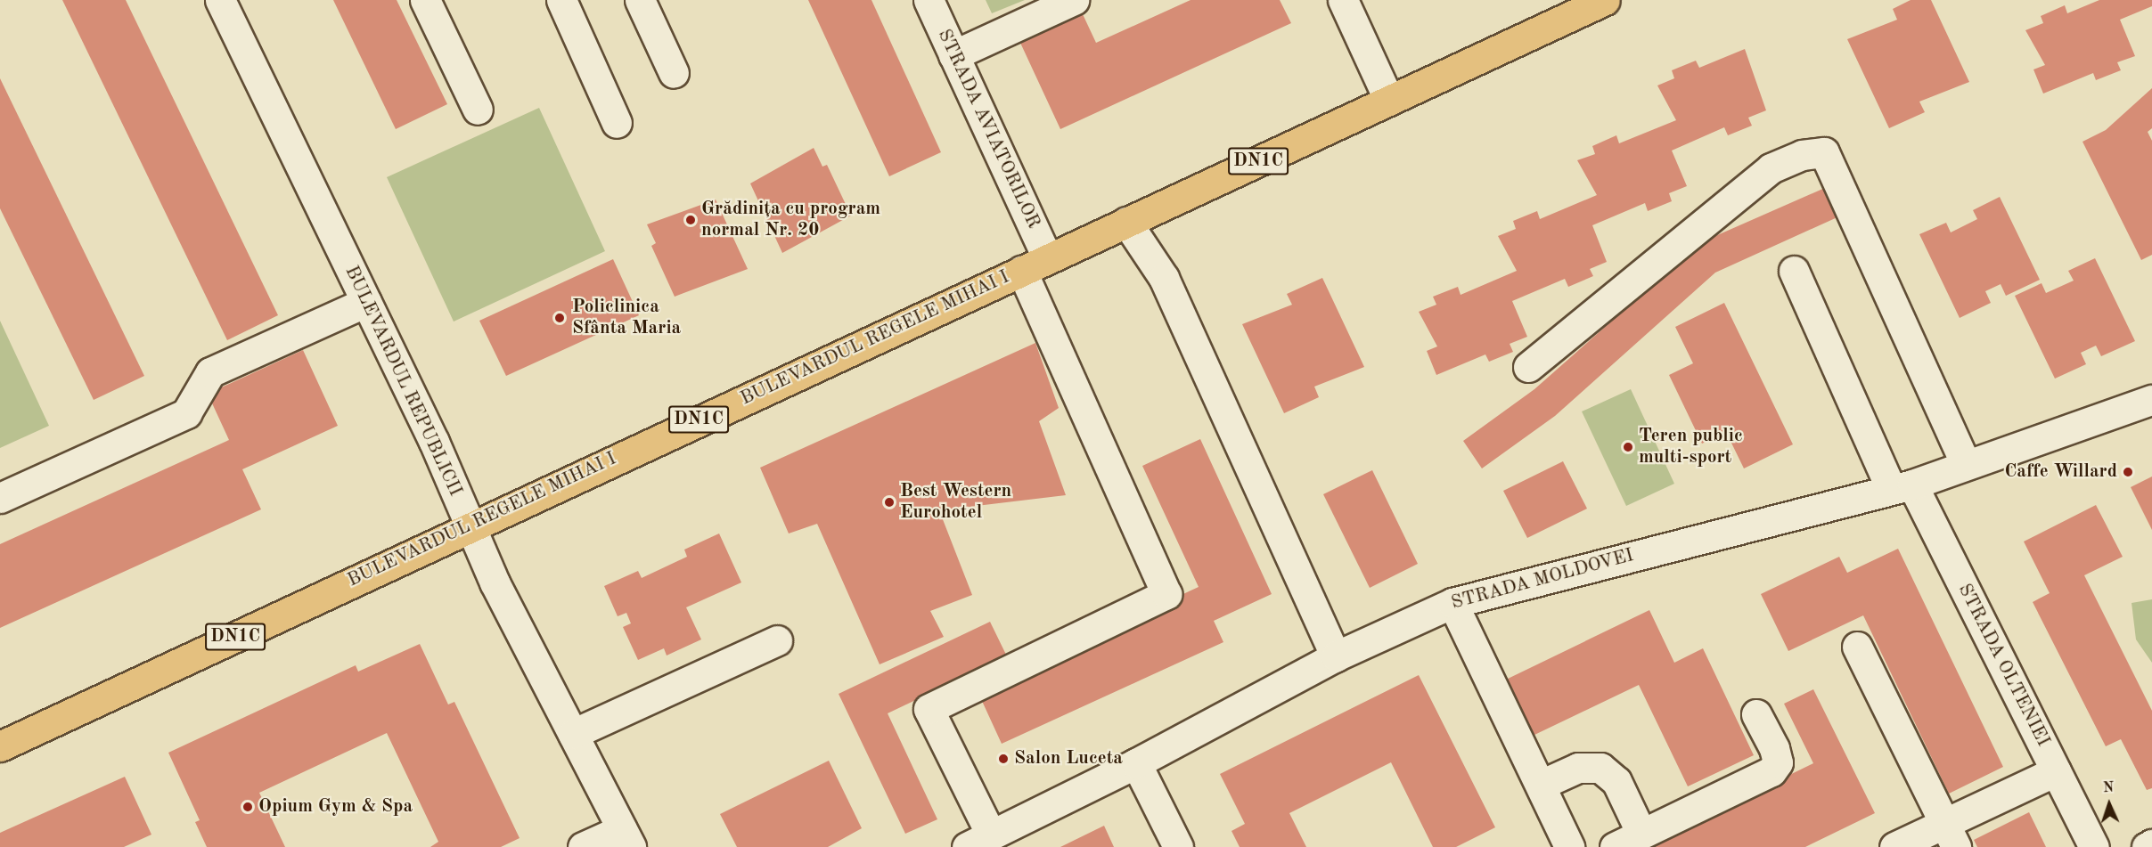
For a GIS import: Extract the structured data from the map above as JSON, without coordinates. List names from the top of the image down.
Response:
{
  "streets": {
    "main road": ["DN1C", "BULEVARDUL REGELE MIHAI I"],
    "street": [
      "STRADA AVIATORILOR",
      "BULEVARDUL REPUBLICII",
      "STRADA MOLDOVEI",
      "STRADA OLTENIEI"
    ]
  },
  "crossings": [
    ["STRADA AVIATORILOR", "BULEVARDUL REGELE MIHAI I"],
    ["STRADA AVIATORILOR", "STRADA MOLDOVEI"],
    ["BULEVARDUL REGELE MIHAI I", "BULEVARDUL REPUBLICII"],
    ["STRADA MOLDOVEI", "STRADA OLTENIEI"]
  ],
  "places": [
    "Grădinița cu program normal Nr. 20",
    "Policlinica Sfânta Maria",
    "Teren public multi-sport",
    "Caffe Willard",
    "Best Western Eurohotel",
    "Salon Luceta",
    "Opium Gym & Spa"
  ],
  "north": "top"
}
